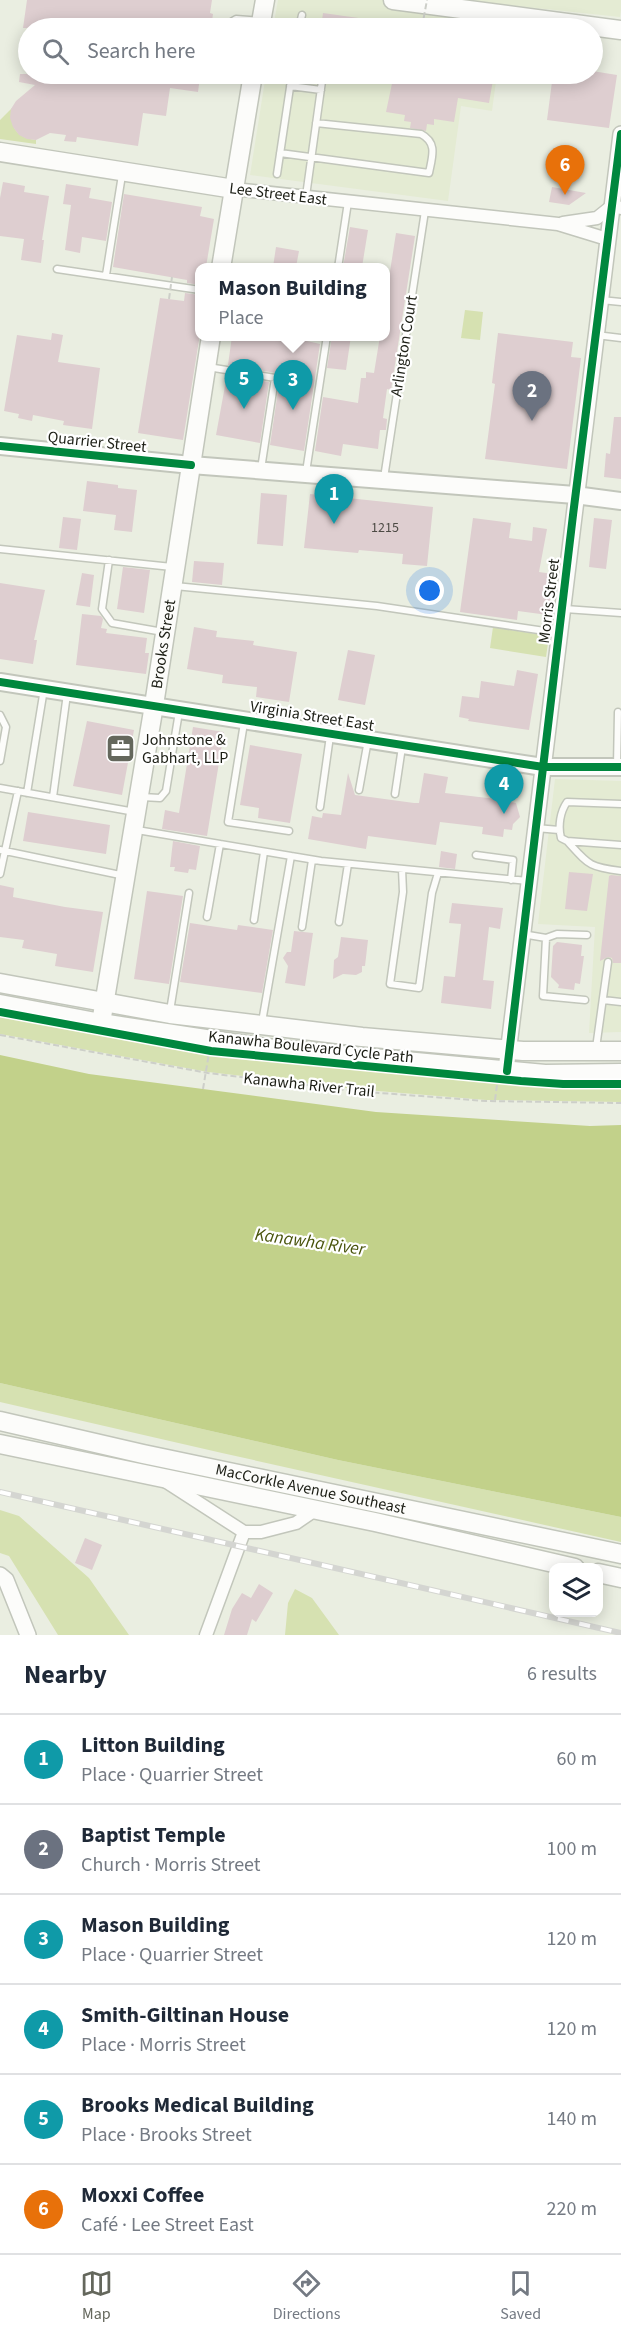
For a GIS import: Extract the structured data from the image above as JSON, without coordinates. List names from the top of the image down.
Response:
{
  "streets": {
    "main road": [
      "Lee Street East",
      "Quarrier Street",
      "Brooks Street",
      "Virginia Street East",
      "MacCorkle Avenue Southeast"
    ],
    "street": ["Morris Street"],
    "lane": ["Arlington Court"],
    "path": ["Kanawha River Trail"],
    "cycle path": ["Kanawha Boulevard Cycle Path"]
  },
  "crossings": [
    ["Lee Street East", "Arlington Court"],
    ["Lee Street East", "Morris Street"],
    ["Arlington Court", "Quarrier Street"],
    ["Quarrier Street", "Morris Street"],
    ["Quarrier Street", "Brooks Street"],
    ["Morris Street", "Virginia Street East"],
    ["Brooks Street", "Virginia Street East"]
  ],
  "water": ["Kanawha River"],
  "places": {
    "office": ["Johnstone & Gabhart, LLP"]
  },
  "house_numbers": ["1215"],
  "page": {
    "search": "Search here",
    "pins": [
      "6",
      "5",
      "3",
      "2",
      "1",
      "4"
    ],
    "popup": ["Mason Building", "Place"],
    "heading": ["Nearby", "6 results"],
    "list": [
      {
        "mark": "1",
        "name": "Litton Building",
        "note": "Place · Quarrier Street",
        "value": "60 m"
      },
      {
        "mark": "2",
        "name": "Baptist Temple",
        "note": "Church · Morris Street",
        "value": "100 m"
      },
      {
        "mark": "3",
        "name": "Mason Building",
        "note": "Place · Quarrier Street",
        "value": "120 m"
      },
      {
        "mark": "4",
        "name": "Smith-Giltinan House",
        "note": "Place · Morris Street",
        "value": "120 m"
      },
      {
        "mark": "5",
        "name": "Brooks Medical Building",
        "note": "Place · Brooks Street",
        "value": "140 m"
      },
      {
        "mark": "6",
        "name": "Moxxi Coffee",
        "note": "Café · Lee Street East",
        "value": "220 m"
      }
    ],
    "nav": ["Map", "Directions", "Saved"]
  }
}
